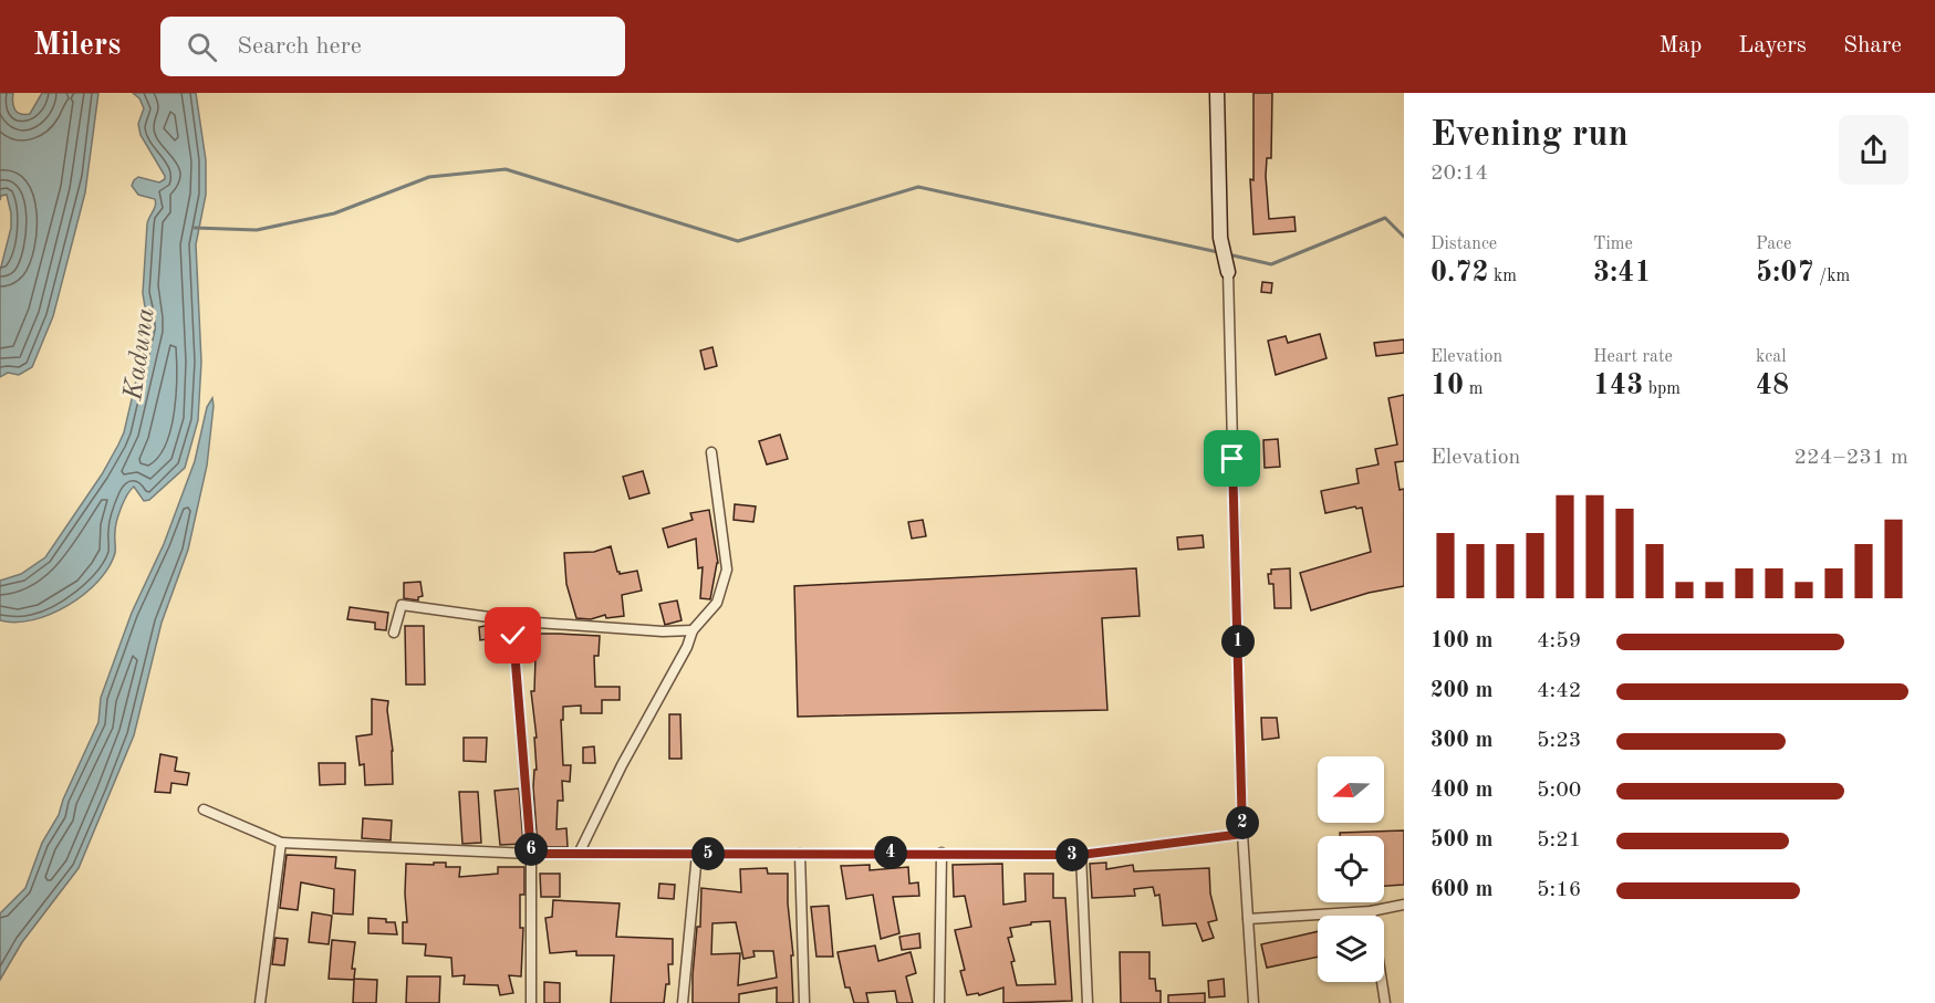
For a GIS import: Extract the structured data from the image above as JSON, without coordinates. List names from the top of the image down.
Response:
{
  "water": ["Kaduna"],
  "north": "left",
  "page": {
    "header": "Milers",
    "search": "Search here",
    "nav": ["Map", "Layers", "Share"],
    "heading": ["Evening run", "20:14"],
    "stats": [
      ["Distance", "0.72 km"],
      ["Time", "3:41"],
      ["Pace", "5:07 /km"],
      ["Elevation", "10 m"],
      ["Heart rate", "143 bpm"],
      ["kcal", "48"]
    ],
    "chart": ["Elevation", "224–231 m"],
    "list": [
      {
        "name": "100 m",
        "note": "4:59"
      },
      {
        "name": "200 m",
        "note": "4:42"
      },
      {
        "name": "300 m",
        "note": "5:23"
      },
      {
        "name": "400 m",
        "note": "5:00"
      },
      {
        "name": "500 m",
        "note": "5:21"
      },
      {
        "name": "600 m",
        "note": "5:16"
      }
    ],
    "pins": [
      "1",
      "2",
      "6",
      "4",
      "5",
      "3"
    ]
  }
}
